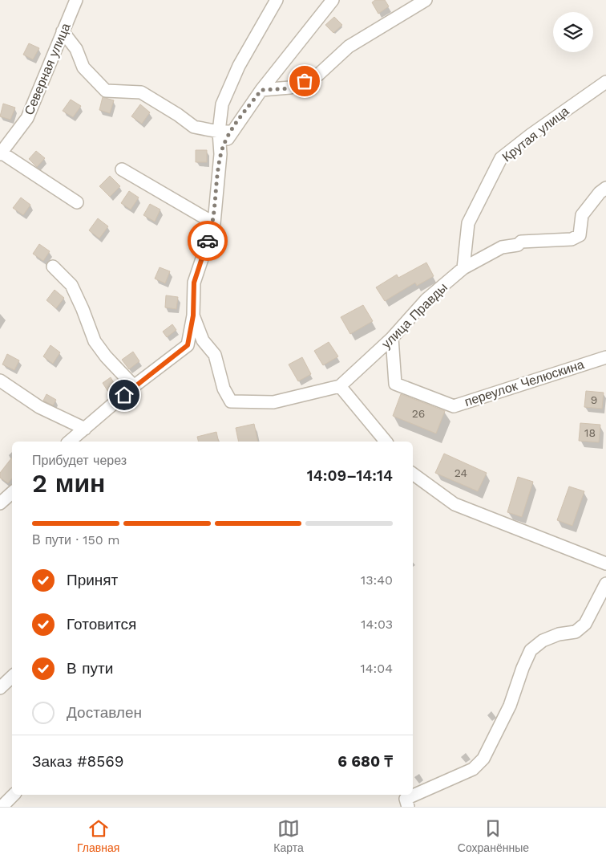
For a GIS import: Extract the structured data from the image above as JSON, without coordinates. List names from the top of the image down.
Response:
{
  "streets": {
    "street": [
      "Северная улица",
      "Крутая улица",
      "улица Правды",
      "переулок Челюскина"
    ]
  },
  "crossings": [
    ["Крутая улица", "улица Правды"],
    ["улица Правды", "переулок Челюскина"]
  ],
  "house_numbers": [
    "9",
    "26",
    "18",
    "24"
  ],
  "page": {
    "heading": ["2 мин", "Прибудет через", "14:09–14:14"],
    "panel": ["Заказ #8569", "6 680 ₸"],
    "bar": "В пути · 150 m",
    "list": [
      ["Принят", "13:40"],
      ["Готовится", "14:03"],
      ["В пути", "14:04"],
      "Доставлен"
    ],
    "tabs": ["Главная", "Карта", "Сохранённые"]
  }
}
